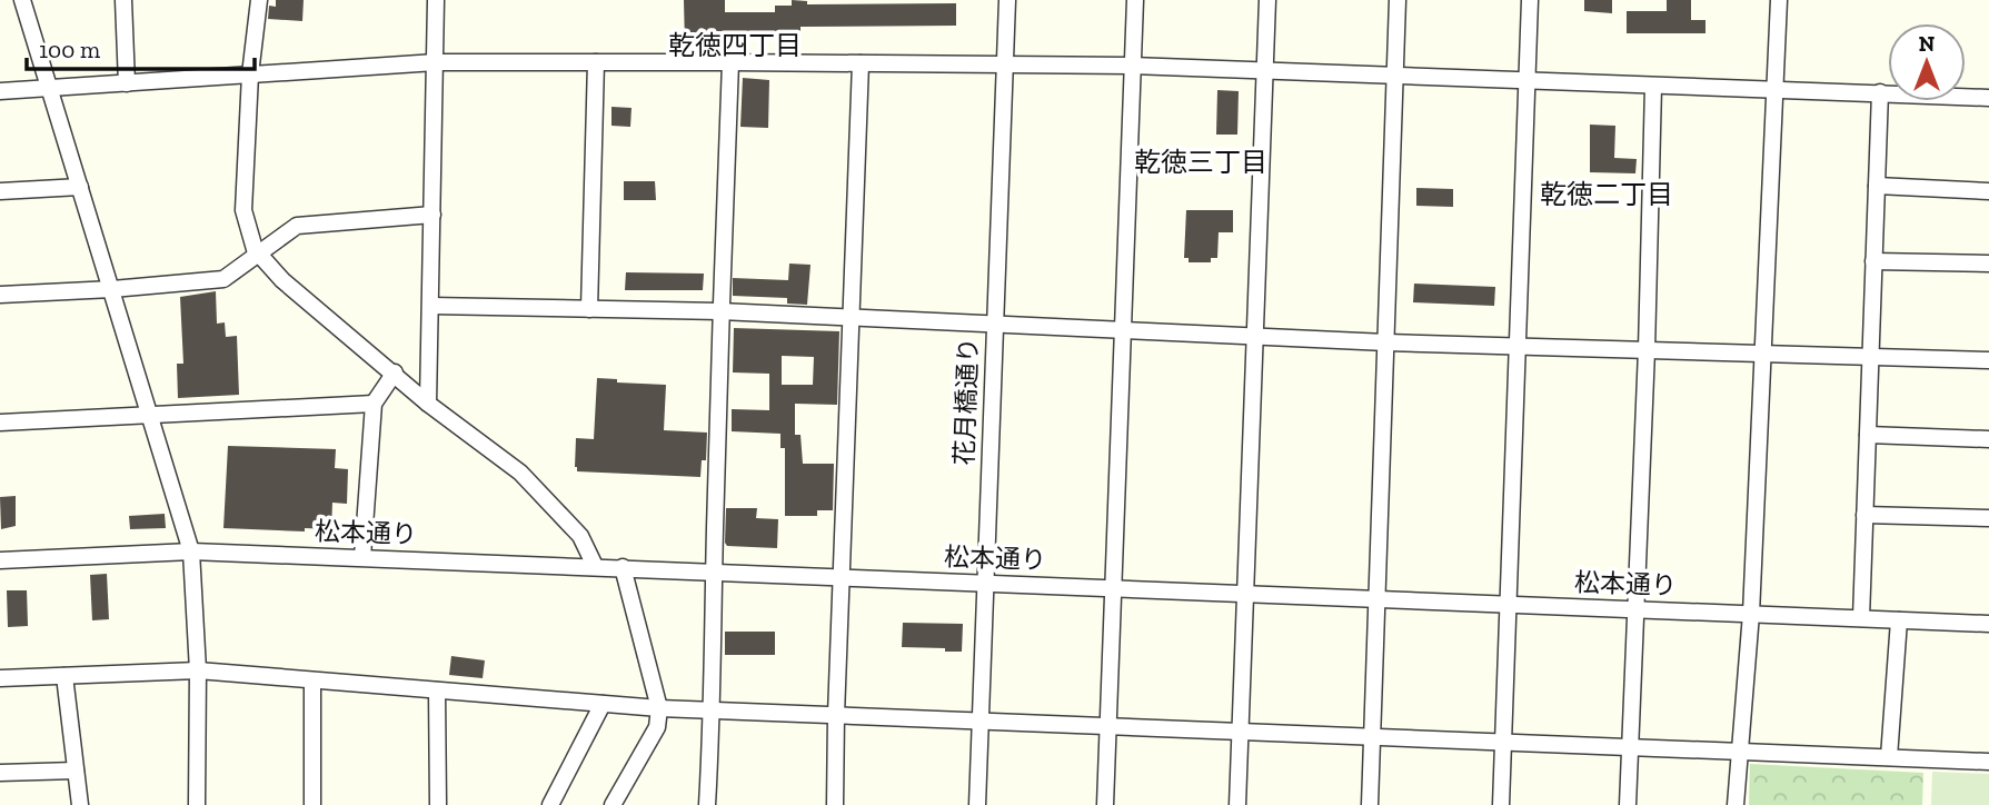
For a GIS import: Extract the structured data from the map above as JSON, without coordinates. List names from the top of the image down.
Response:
{
  "streets": {
    "street": ["花月橋通り", "松本通り"]
  },
  "crossings": [
    ["花月橋通り", "松本通り"]
  ],
  "districts": ["乾徳四丁目", "乾徳三丁目", "乾徳二丁目"],
  "scale_bar": "100 m",
  "north": "top"
}
